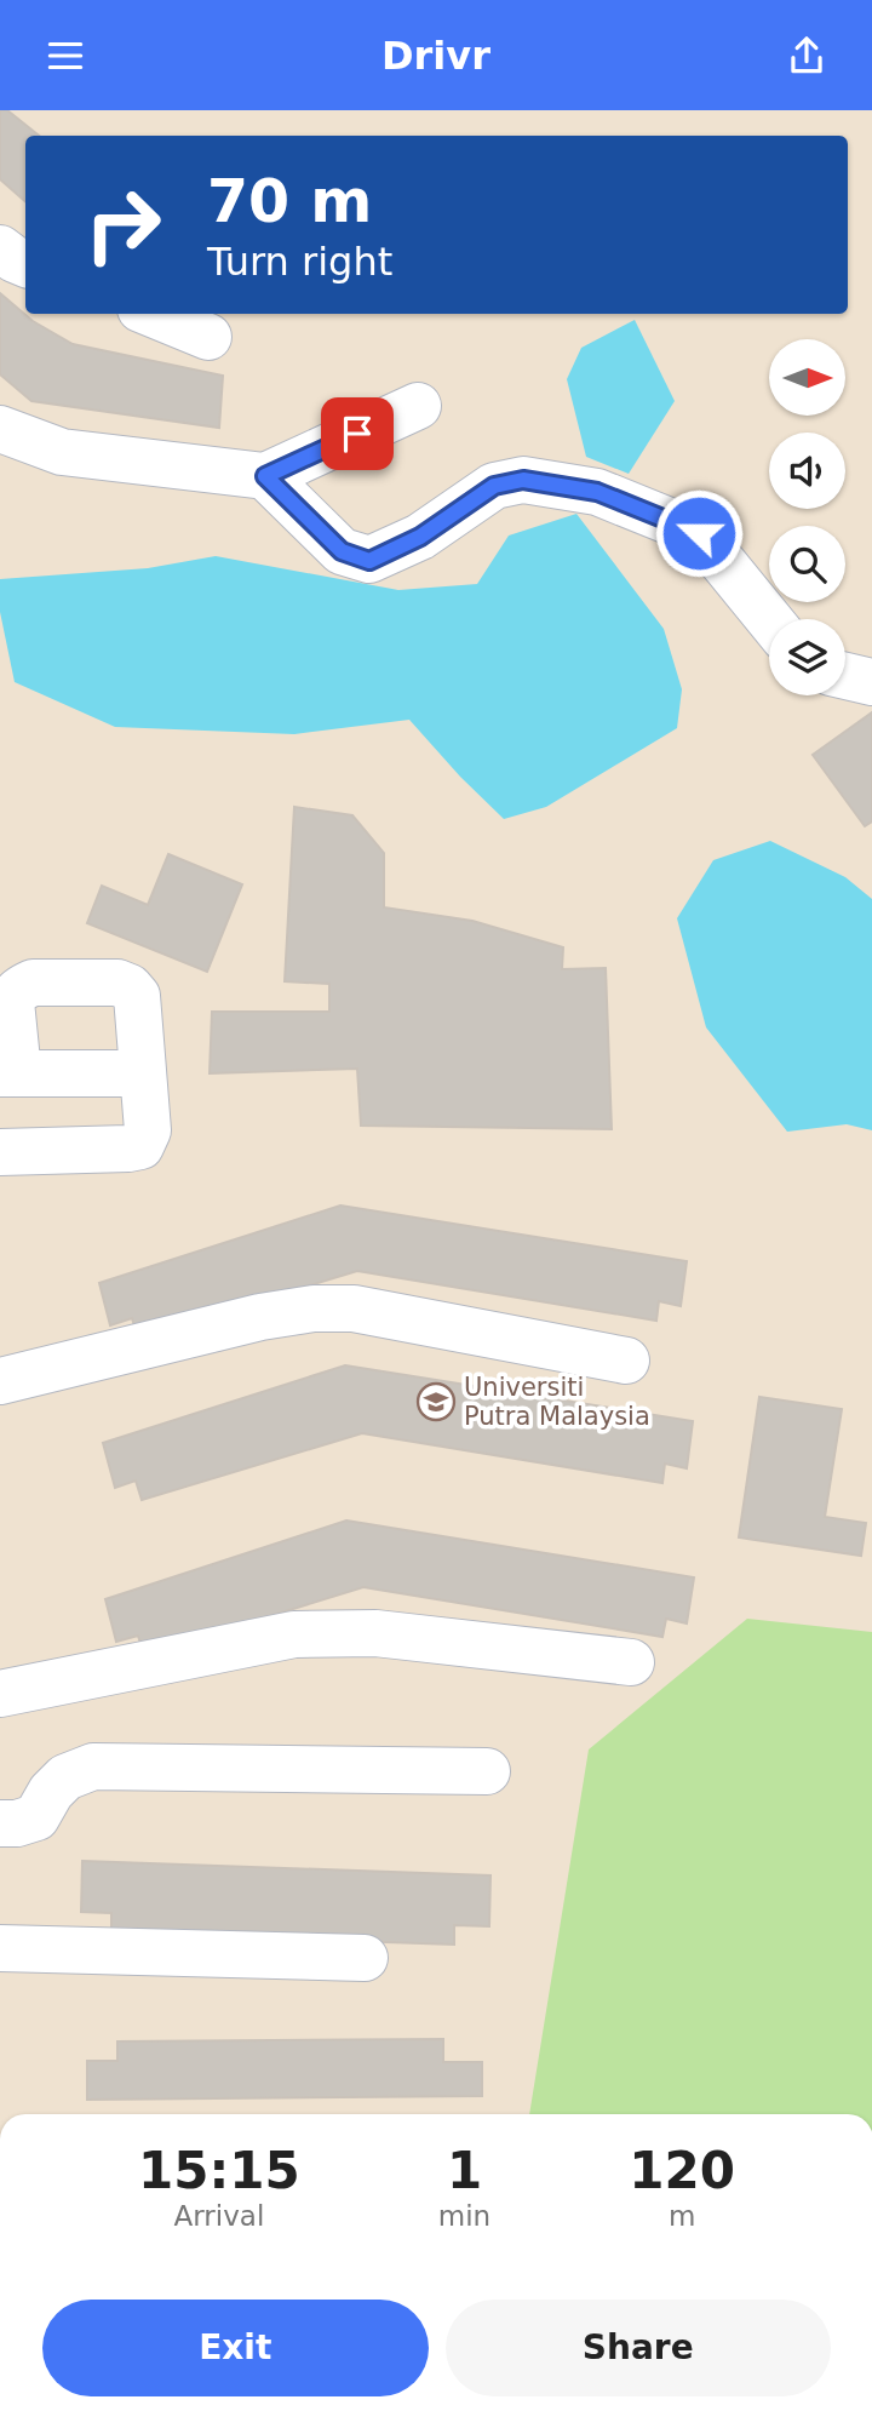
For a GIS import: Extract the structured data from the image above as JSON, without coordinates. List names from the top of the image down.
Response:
{
  "places": {
    "school or university": ["Universiti Putra Malaysia"]
  },
  "north": "right",
  "page": {
    "header": "Drivr",
    "turn": ["70 m", "Turn right"],
    "eta": [
      "15:15",
      "Arrival",
      "1",
      "min",
      "120",
      "m"
    ],
    "buttons": ["Exit", "Share"]
  }
}
